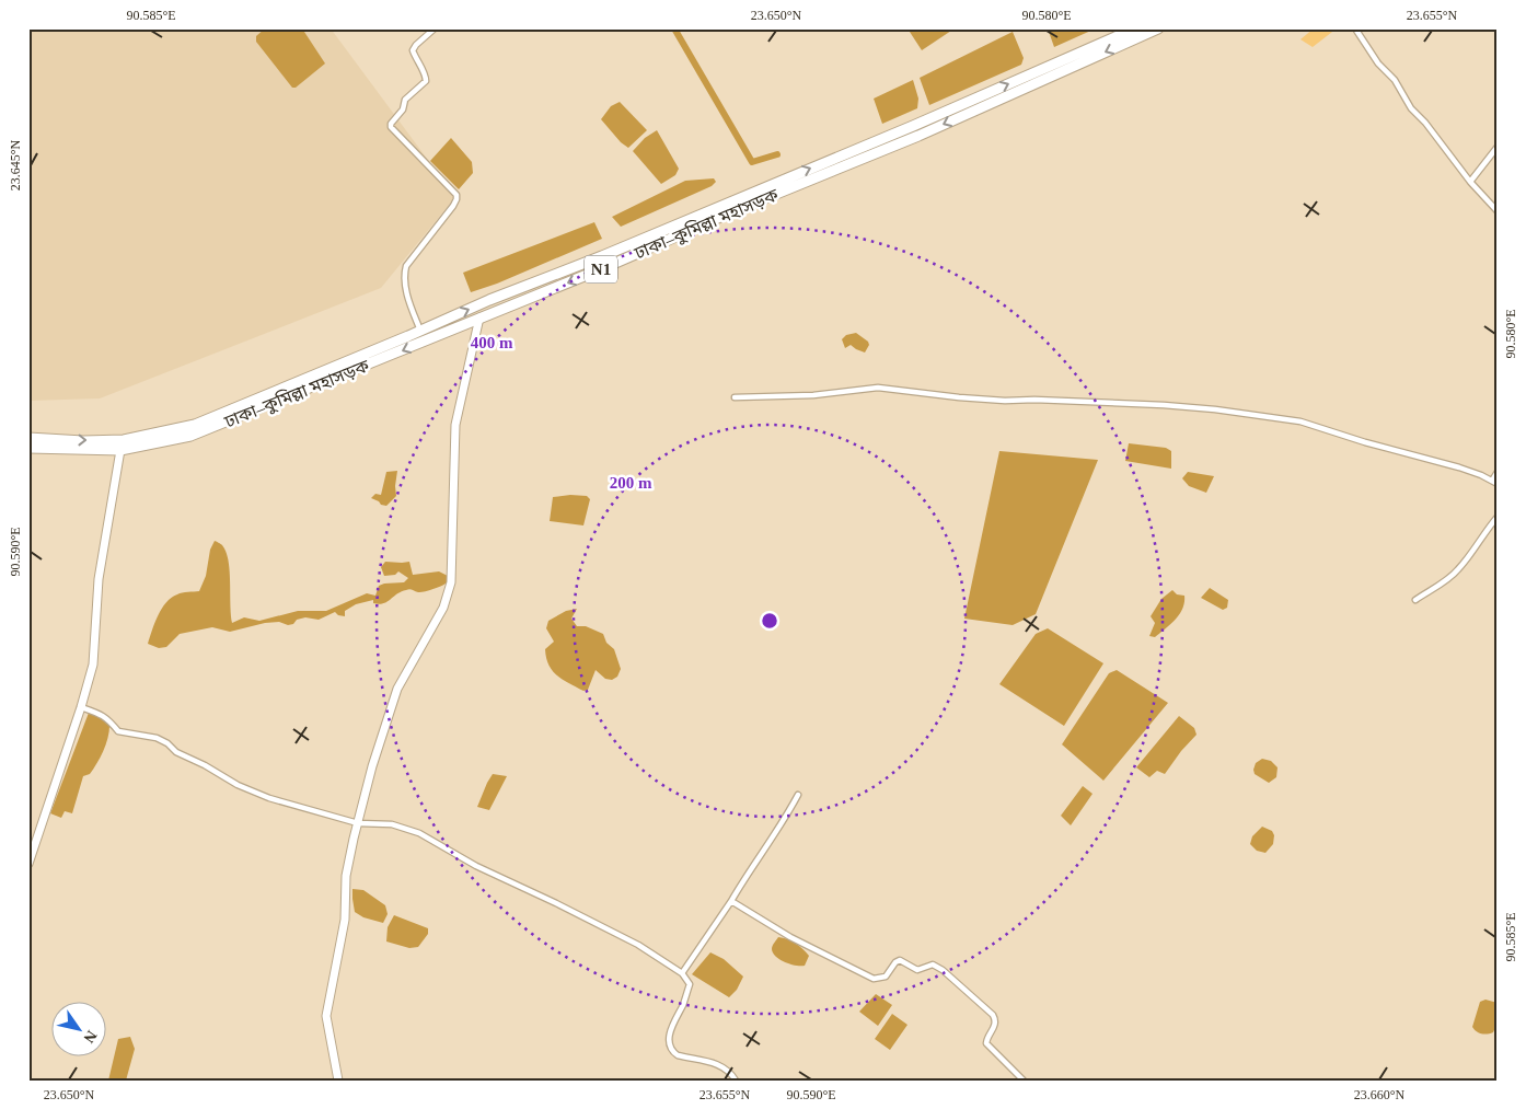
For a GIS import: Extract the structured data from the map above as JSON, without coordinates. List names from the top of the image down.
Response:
{
  "streets": {
    "highway": ["ঢাকা–কুমিল্লা মহাসড়ক", "N1"]
  },
  "north": "bottom right",
  "coordinates": [
    "90.585°E",
    "23.650°N",
    "90.580°E",
    "23.655°N",
    "23.645°N",
    "90.590°E",
    "23.660°N"
  ],
  "rings": ["400 m", "200 m"]
}
